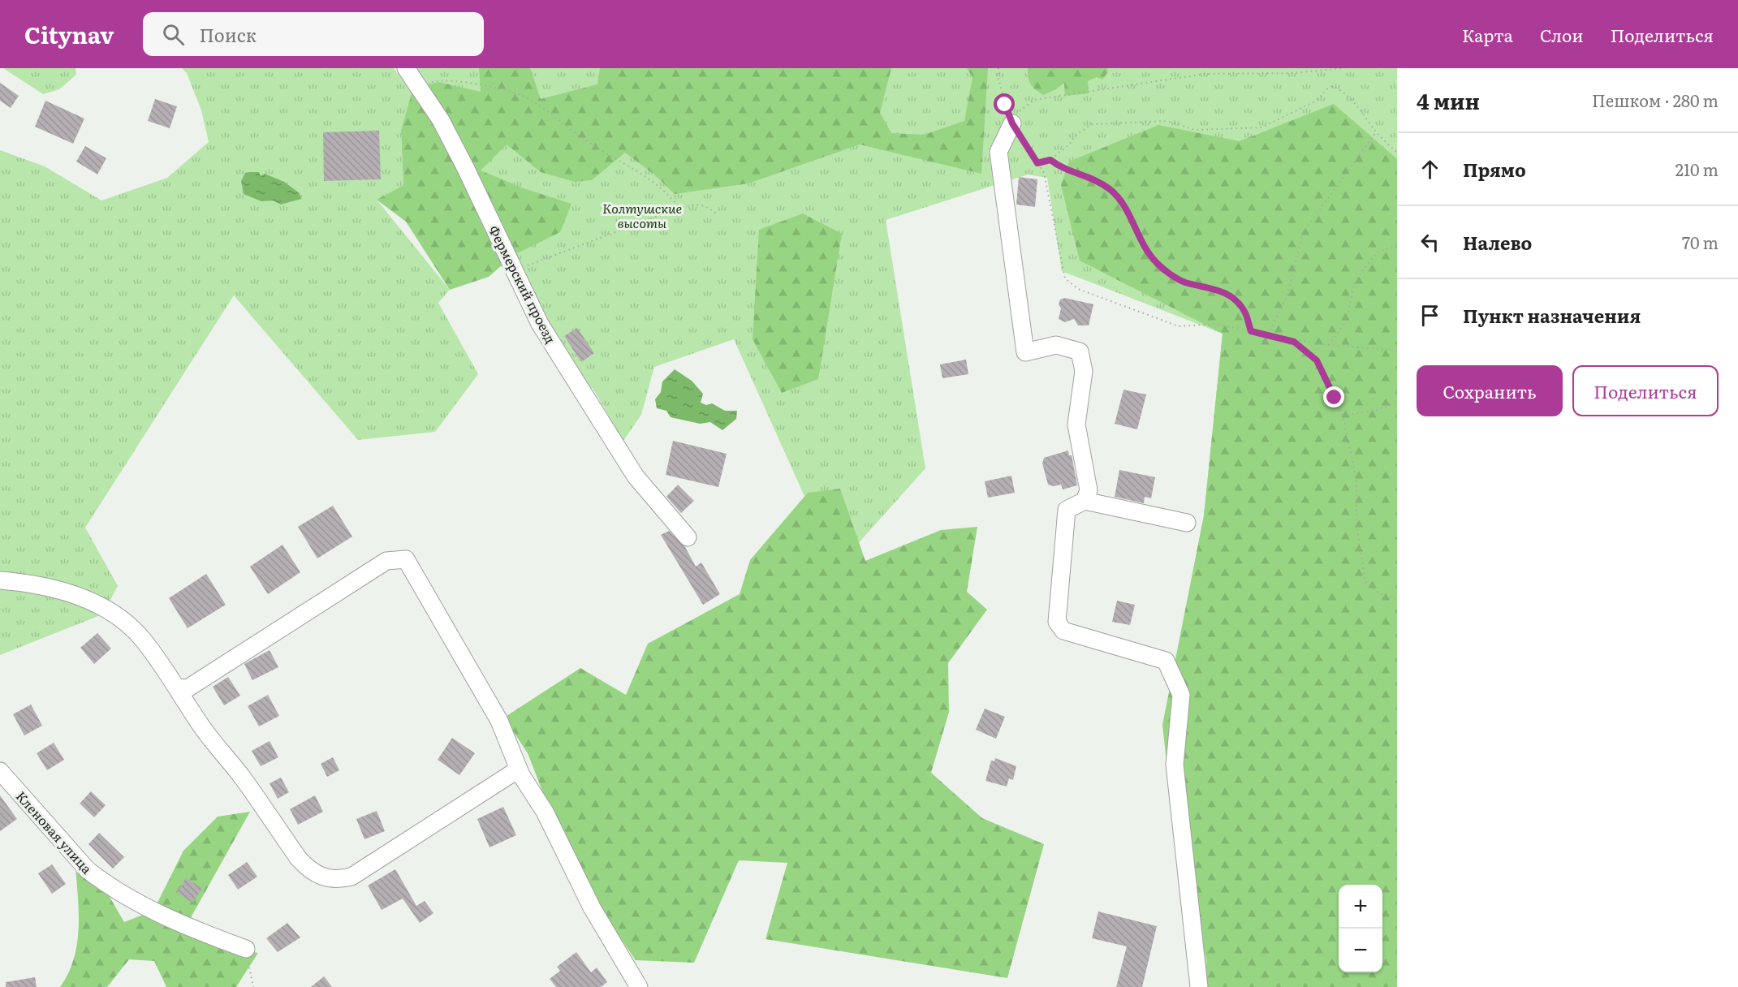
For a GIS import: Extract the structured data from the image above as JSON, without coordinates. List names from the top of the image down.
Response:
{
  "streets": {
    "street": ["Фермерский проезд", "Кленовая улица"]
  },
  "parks": ["Колтушские высоты"],
  "page": {
    "header": "Citynav",
    "search": "Поиск",
    "nav": ["Карта", "Слои", "Поделиться"],
    "heading": ["4 мин", "Пешком · 280 m"],
    "list": [
      ["Прямо", "210 m"],
      ["Налево", "70 m"],
      "Пункт назначения"
    ],
    "buttons": ["Сохранить", "Поделиться"],
    "map_buttons": ["+", "−"]
  }
}
